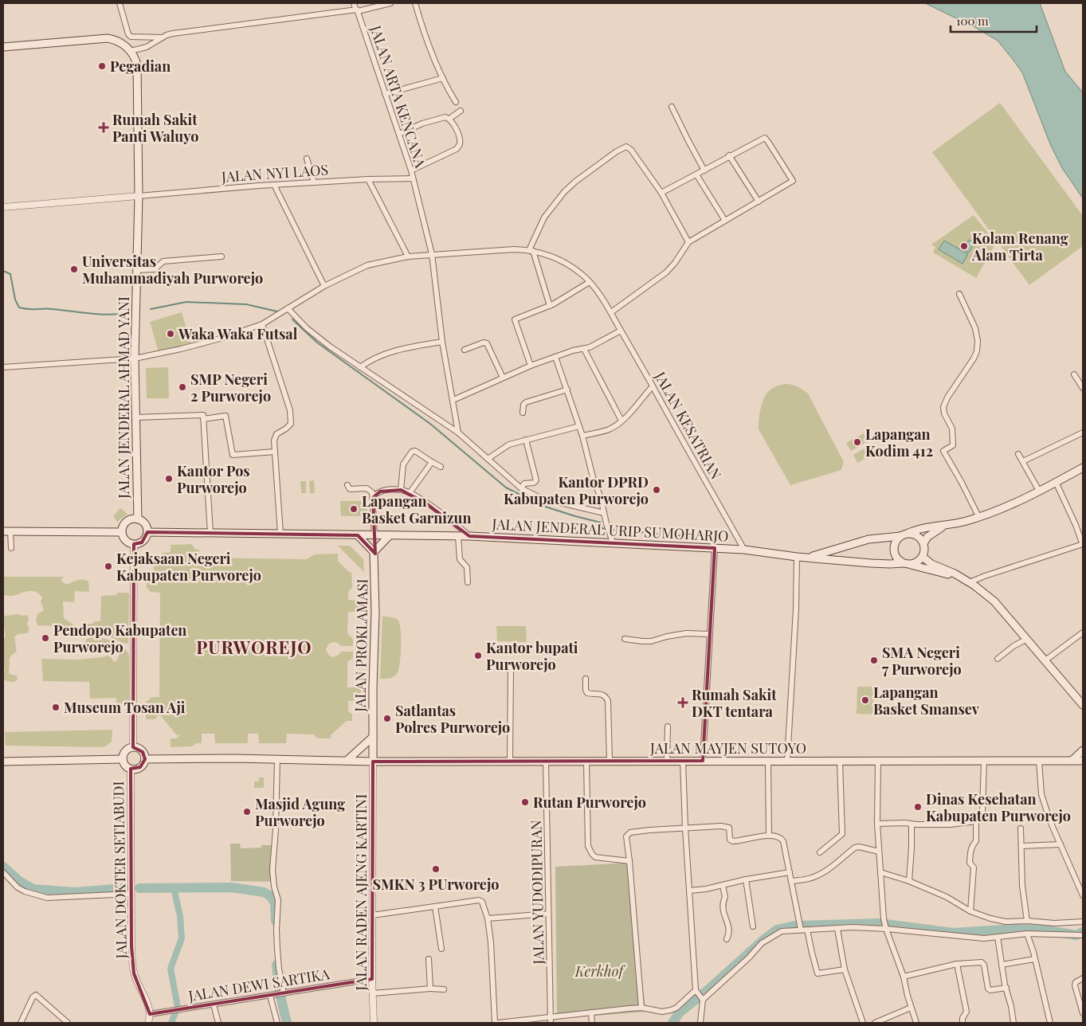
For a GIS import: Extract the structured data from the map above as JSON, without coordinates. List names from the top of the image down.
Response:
{
  "streets": {
    "main road": [
      "JALAN JENDERAL AHMAD YANI",
      "JALAN JENDERAL URIP SUMOHARJO",
      "JALAN PROKLAMASI",
      "JALAN MAYJEN SUTOYO"
    ],
    "street": [
      "JALAN ARTA KENCANA",
      "JALAN NYI LAOS",
      "JALAN KESATRIAN",
      "JALAN DOKTER SETIABUDI",
      "JALAN RADEN AJENG KARTINI",
      "JALAN YUDODIPURAN",
      "JALAN DEWI SARTIKA"
    ]
  },
  "crossings": [
    ["JALAN ARTA KENCANA", "JALAN NYI LAOS"],
    ["JALAN ARTA KENCANA", "JALAN KESATRIAN"],
    ["JALAN NYI LAOS", "JALAN JENDERAL AHMAD YANI"],
    ["JALAN JENDERAL AHMAD YANI", "JALAN KESATRIAN"],
    ["JALAN JENDERAL AHMAD YANI", "JALAN JENDERAL URIP SUMOHARJO"],
    ["JALAN KESATRIAN", "JALAN JENDERAL URIP SUMOHARJO"],
    ["JALAN PROKLAMASI", "JALAN MAYJEN SUTOYO"],
    ["JALAN PROKLAMASI", "JALAN RADEN AJENG KARTINI"],
    ["JALAN MAYJEN SUTOYO", "JALAN DOKTER SETIABUDI"],
    ["JALAN MAYJEN SUTOYO", "JALAN RADEN AJENG KARTINI"],
    ["JALAN MAYJEN SUTOYO", "JALAN YUDODIPURAN"],
    ["JALAN DOKTER SETIABUDI", "JALAN DEWI SARTIKA"],
    ["JALAN RADEN AJENG KARTINI", "JALAN DEWI SARTIKA"]
  ],
  "districts": ["PURWOREJO"],
  "parks": ["Kerkhof"],
  "places": {
    "other": [
      "Pegadian",
      "Kolam Renang Alam Tirta",
      "Universitas Muhammadiyah Purworejo",
      "Waka Waka Futsal",
      "SMP Negeri 2 Purworejo",
      "Lapangan Kodim 412",
      "Kantor Pos Purworejo",
      "Kantor DPRD Kabupaten Purworejo",
      "Lapangan Basket Garnizun",
      "Kejaksaan Negeri Kabupaten Purworejo",
      "Pendopo Kabupaten Purworejo",
      "Kantor bupati Purworejo",
      "SMA Negeri 7 Purworejo",
      "Lapangan Basket Smansev",
      "Museum Tosan Aji",
      "Satlantas Polres Purworejo",
      "Rutan Purworejo",
      "Dinas Kesehatan Kabupaten Purworejo",
      "Masjid Agung Purworejo",
      "SMKN 3 PUrworejo"
    ],
    "health": ["Rumah Sakit Panti Waluyo", "Rumah Sakit DKT tentara"]
  },
  "scale_bar": "100 m"
}
